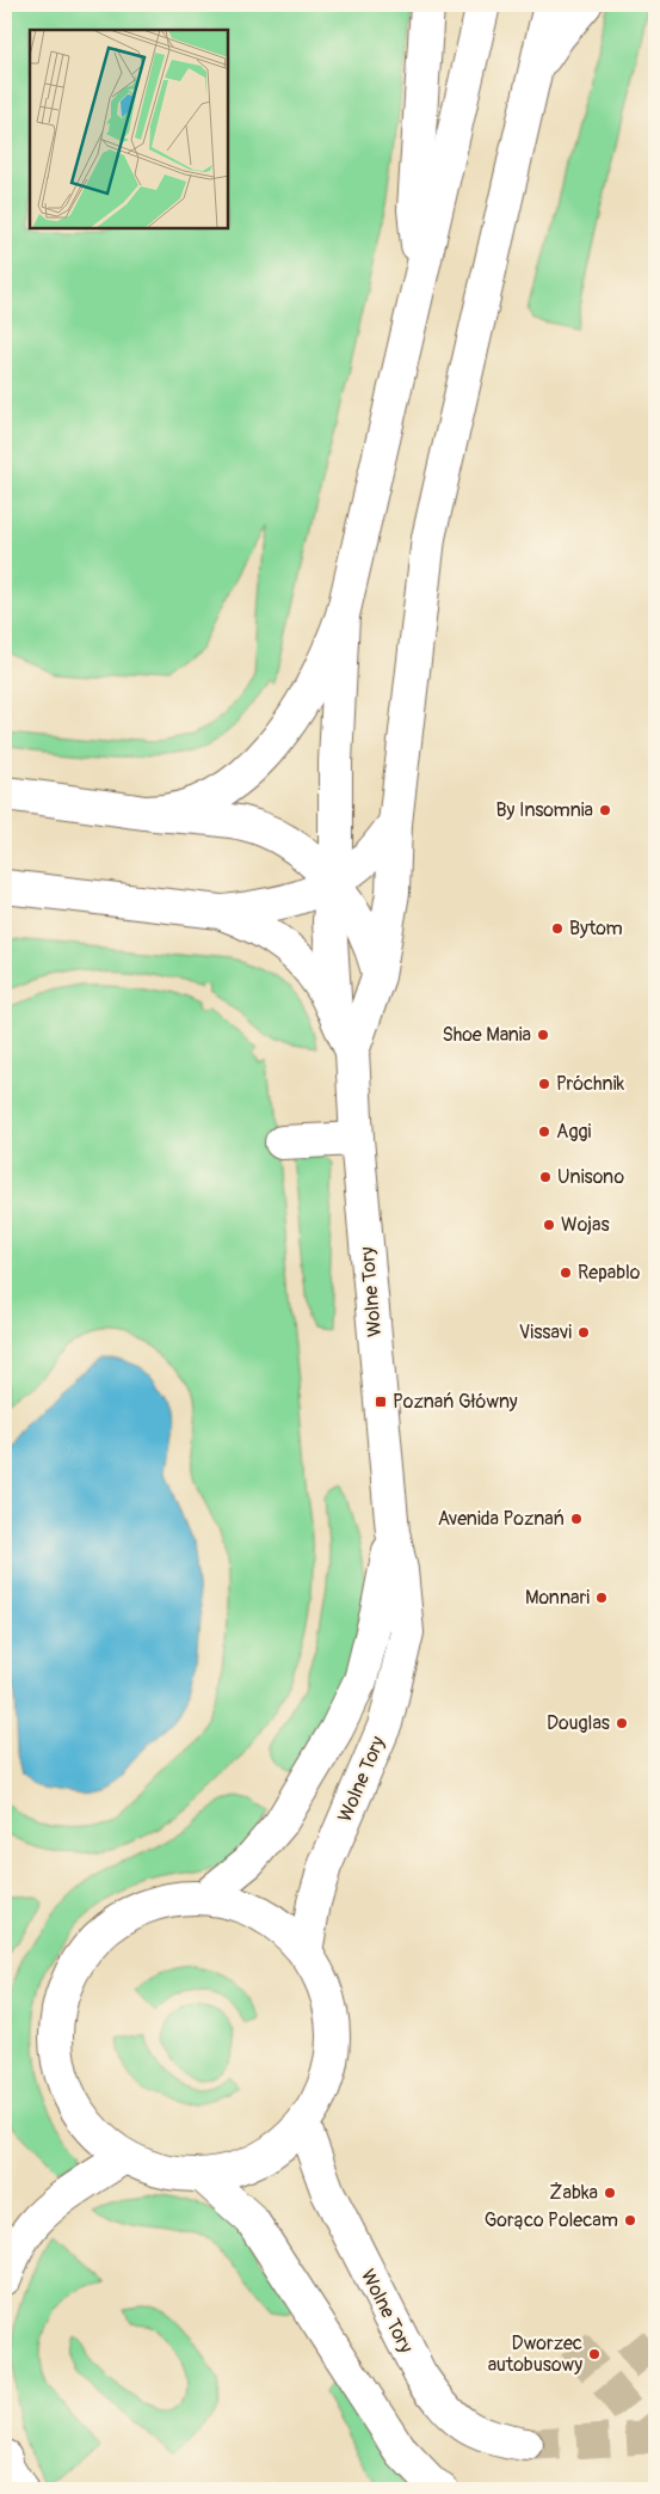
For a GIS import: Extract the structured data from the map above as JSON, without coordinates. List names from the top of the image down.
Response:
{
  "streets": {
    "street": ["Wolne Tory"]
  },
  "places": {
    "other": [
      "By Insomnia",
      "Bytom",
      "Shoe Mania",
      "Próchnik",
      "Aggi",
      "Unisono",
      "Wojas",
      "Repablo",
      "Vissavi",
      "Avenida Poznań",
      "Monnari",
      "Douglas",
      "Żabka",
      "Gorąco Polecam",
      "Dworzec autobusowy"
    ],
    "transit": ["Poznań Główny"]
  }
}
